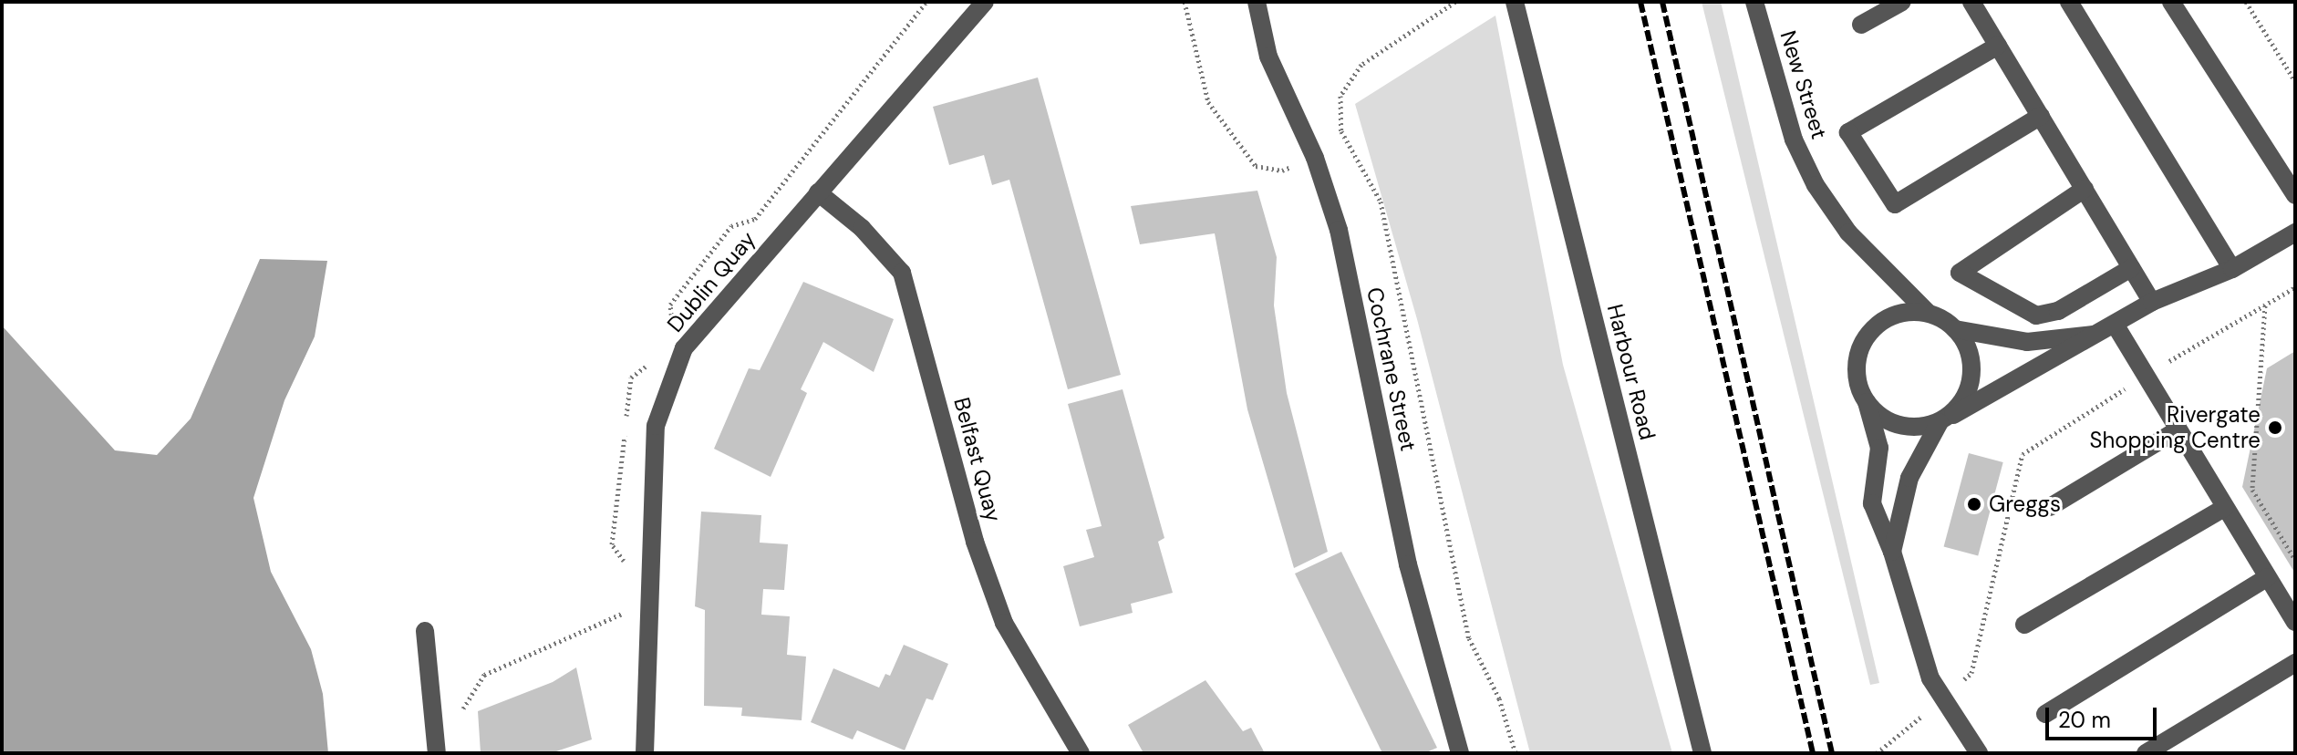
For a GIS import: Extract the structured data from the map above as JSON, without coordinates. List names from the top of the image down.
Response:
{
  "streets": {
    "street": [
      "New Street",
      "Dublin Quay",
      "Cochrane Street",
      "Harbour Road",
      "Belfast Quay"
    ]
  },
  "crossings": [
    ["Dublin Quay", "Belfast Quay"]
  ],
  "places": ["Rivergate Shopping Centre", "Greggs"],
  "scale_bar": "20 m"
}
